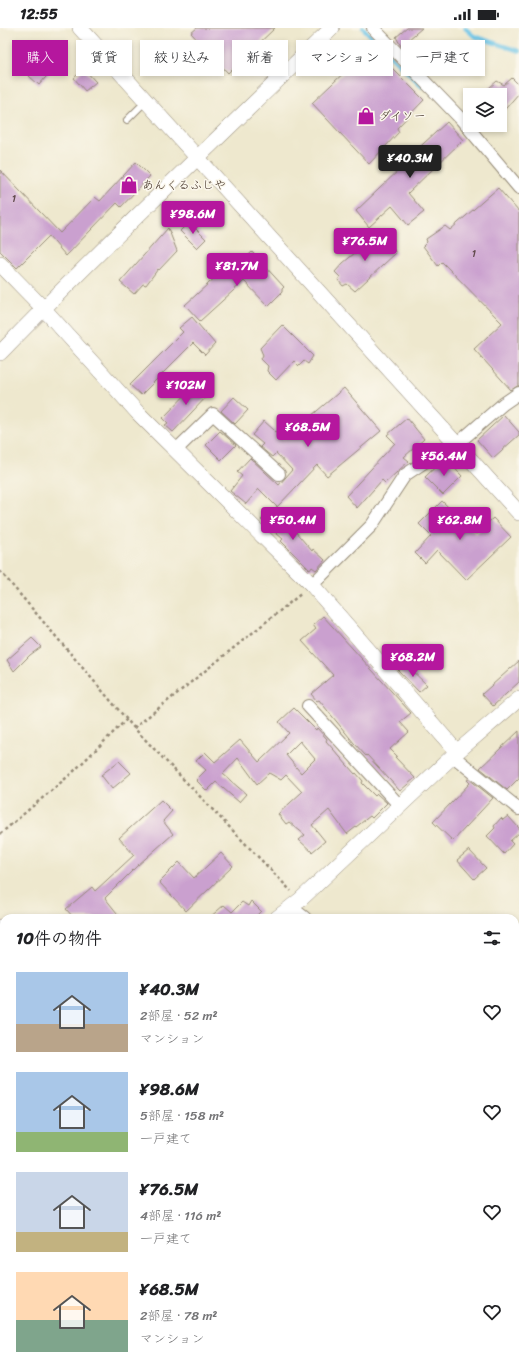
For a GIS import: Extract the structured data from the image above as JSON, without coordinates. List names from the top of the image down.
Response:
{
  "places": {
    "shop": ["ダイソー", "あんくるふじや"]
  },
  "house_numbers": ["1", "1"],
  "page": {
    "status": "12:55",
    "chip": [
      "購入",
      "賃貸",
      "絞り込み",
      "新着",
      "マンション",
      "一戸建て"
    ],
    "price": [
      "¥40.3M",
      "¥98.6M",
      "¥76.5M",
      "¥81.7M",
      "¥102M",
      "¥68.5M",
      "¥56.4M",
      "¥50.4M",
      "¥62.8M",
      "¥68.2M"
    ],
    "heading": "10件の物件",
    "list": [
      {
        "name": "¥40.3M",
        "note": "2部屋 · 52 m² · マンション"
      },
      {
        "name": "¥98.6M",
        "note": "5部屋 · 158 m² · 一戸建て"
      },
      {
        "name": "¥76.5M",
        "note": "4部屋 · 116 m² · 一戸建て"
      },
      {
        "name": "¥68.5M",
        "note": "2部屋 · 78 m² · マンション"
      }
    ]
  }
}
